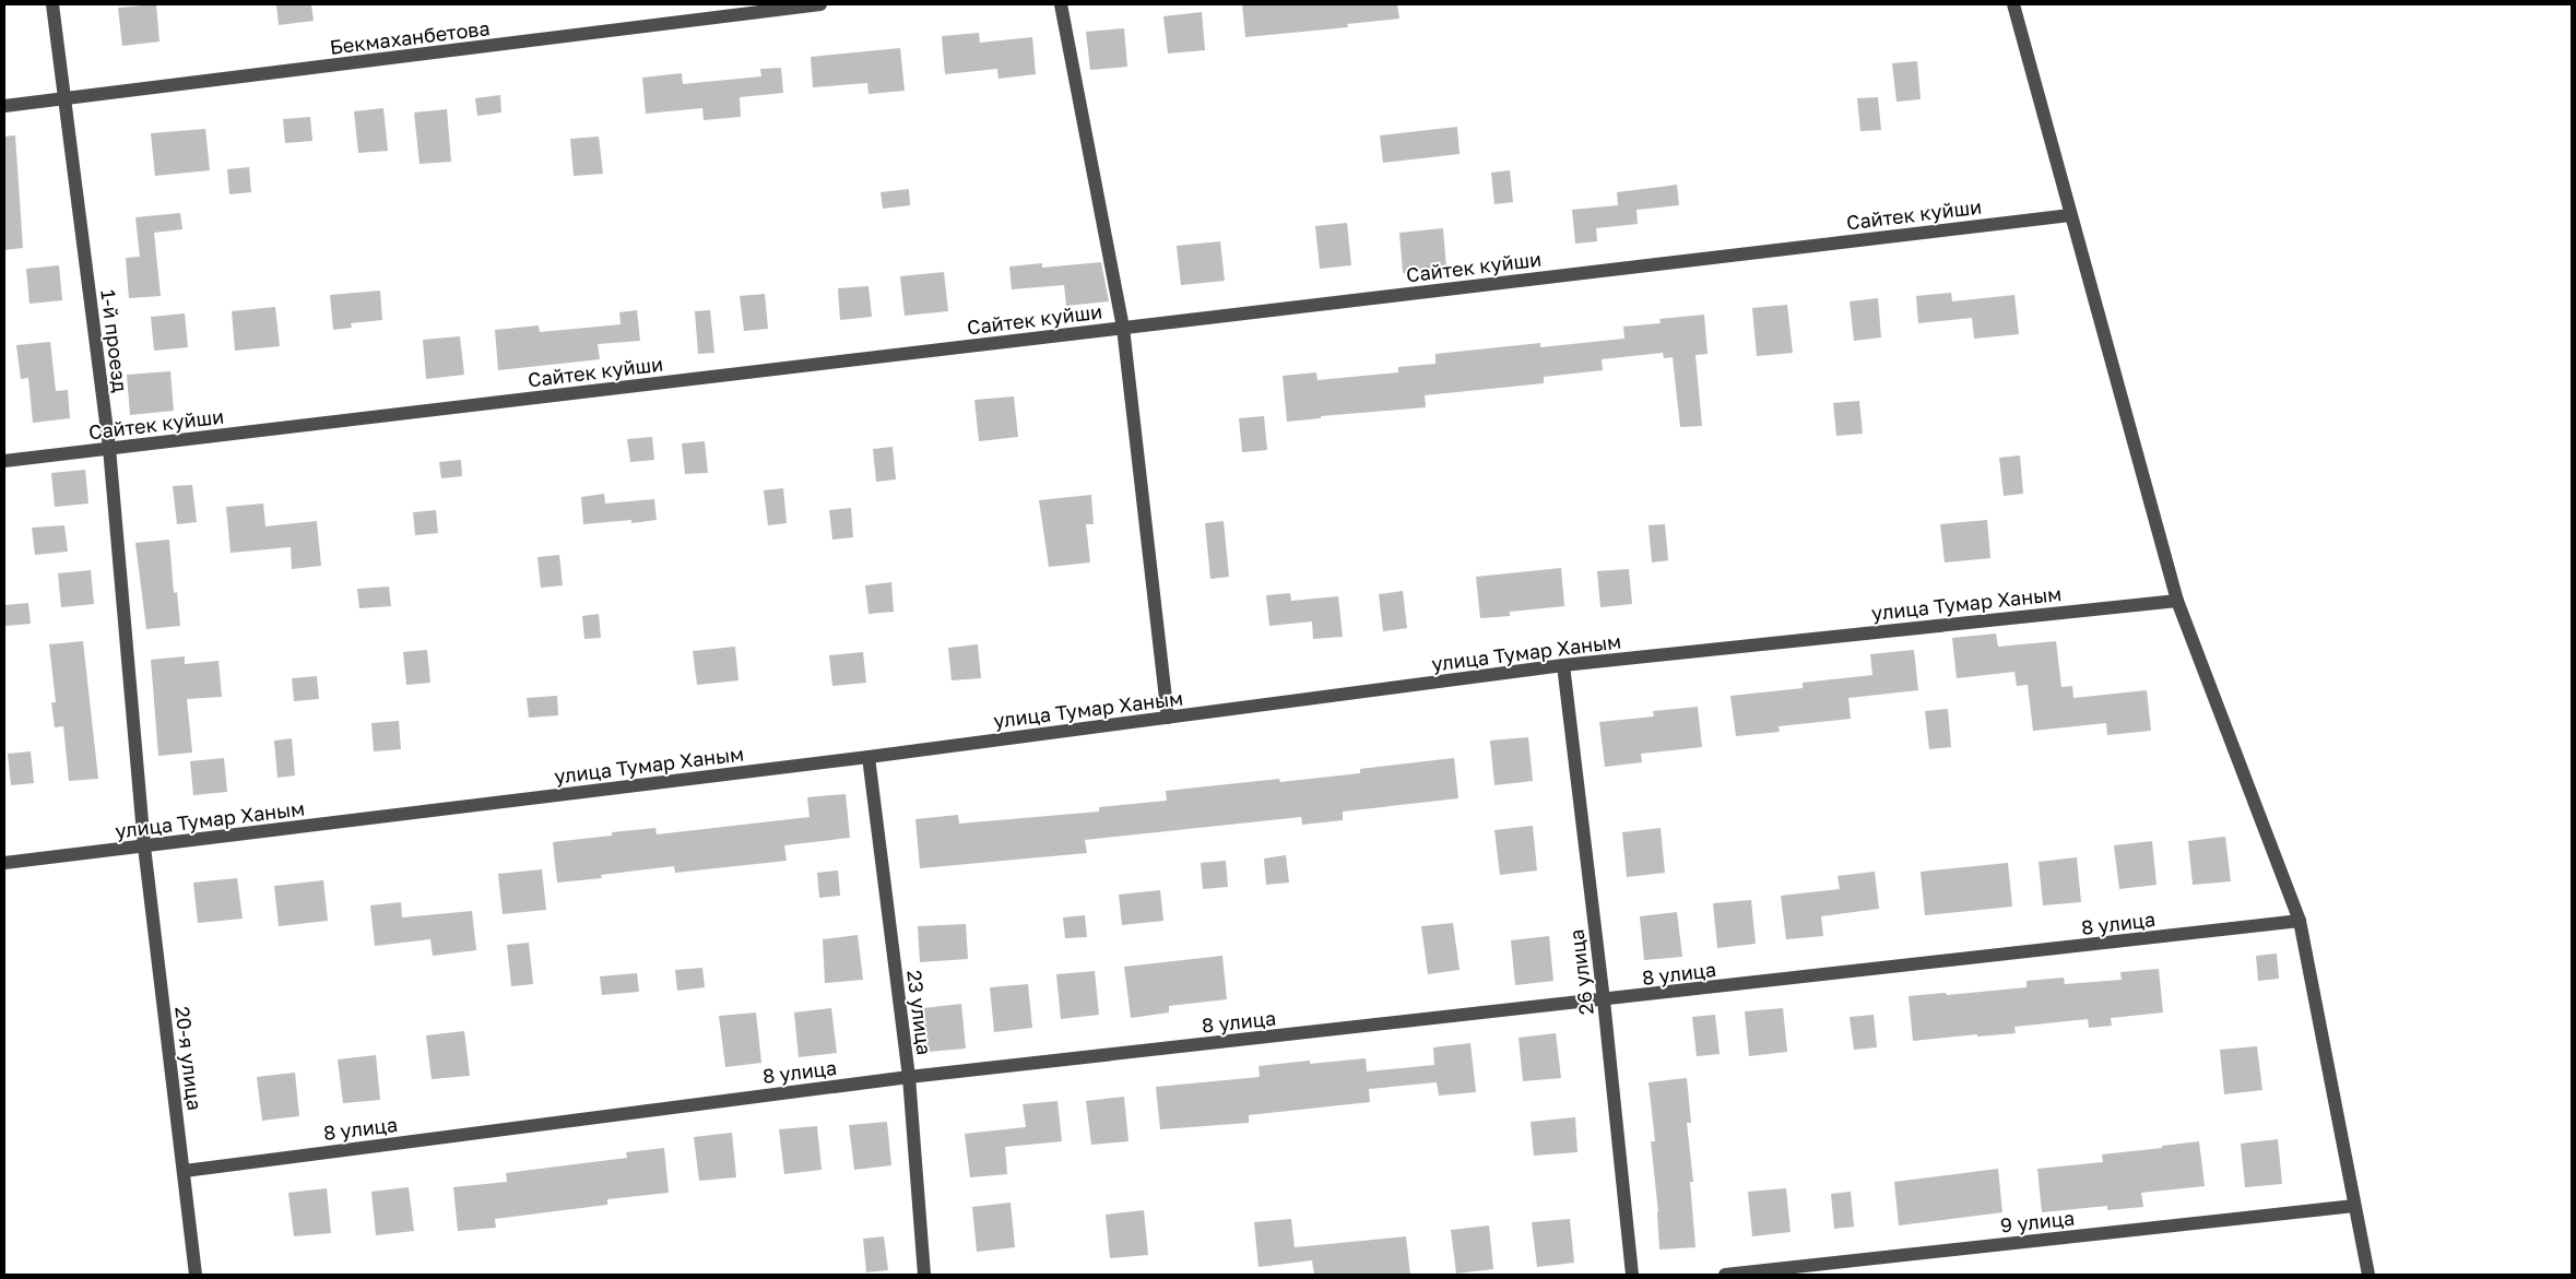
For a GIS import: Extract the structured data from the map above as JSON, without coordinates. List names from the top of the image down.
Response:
{
  "streets": {
    "street": [
      "Бекмаханбетова",
      "Сайтек куйши",
      "1-й проезд",
      "улица Тумар Ханым",
      "8 улица",
      "26 улица",
      "23 улица",
      "20-я улица",
      "9 улица"
    ]
  },
  "crossings": [
    ["Бекмаханбетова", "1-й проезд"],
    ["Сайтек куйши", "1-й проезд"],
    ["1-й проезд", "улица Тумар Ханым"],
    ["1-й проезд", "20-я улица"],
    ["улица Тумар Ханым", "26 улица"],
    ["улица Тумар Ханым", "23 улица"],
    ["улица Тумар Ханым", "20-я улица"],
    ["8 улица", "26 улица"],
    ["8 улица", "23 улица"],
    ["8 улица", "20-я улица"]
  ]
}
